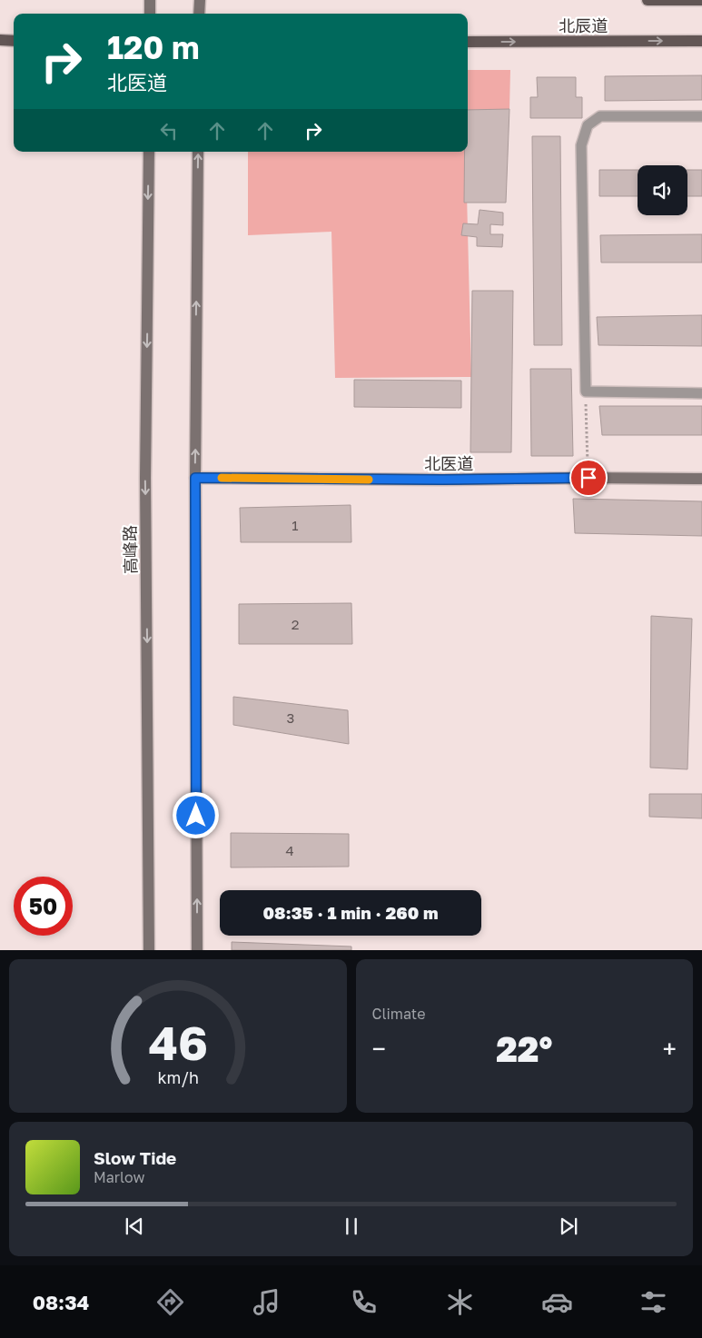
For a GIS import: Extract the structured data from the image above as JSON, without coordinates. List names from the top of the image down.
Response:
{
  "streets": {
    "main road": ["北辰道", "北医道", "高峰路"]
  },
  "one_way": ["北辰道"],
  "house_numbers": [
    "1",
    "2",
    "3",
    "4"
  ],
  "page": {
    "turn": ["120 m", "北医道"],
    "limit": "50",
    "trip": "08:35 · 1 min · 260 m",
    "tile": "Climate",
    "heat": ["−", "22°", "+"],
    "song": ["Slow Tide", "Marlow"],
    "tabs": "08:34",
    "gauge": ["46", "km/h"]
  }
}
